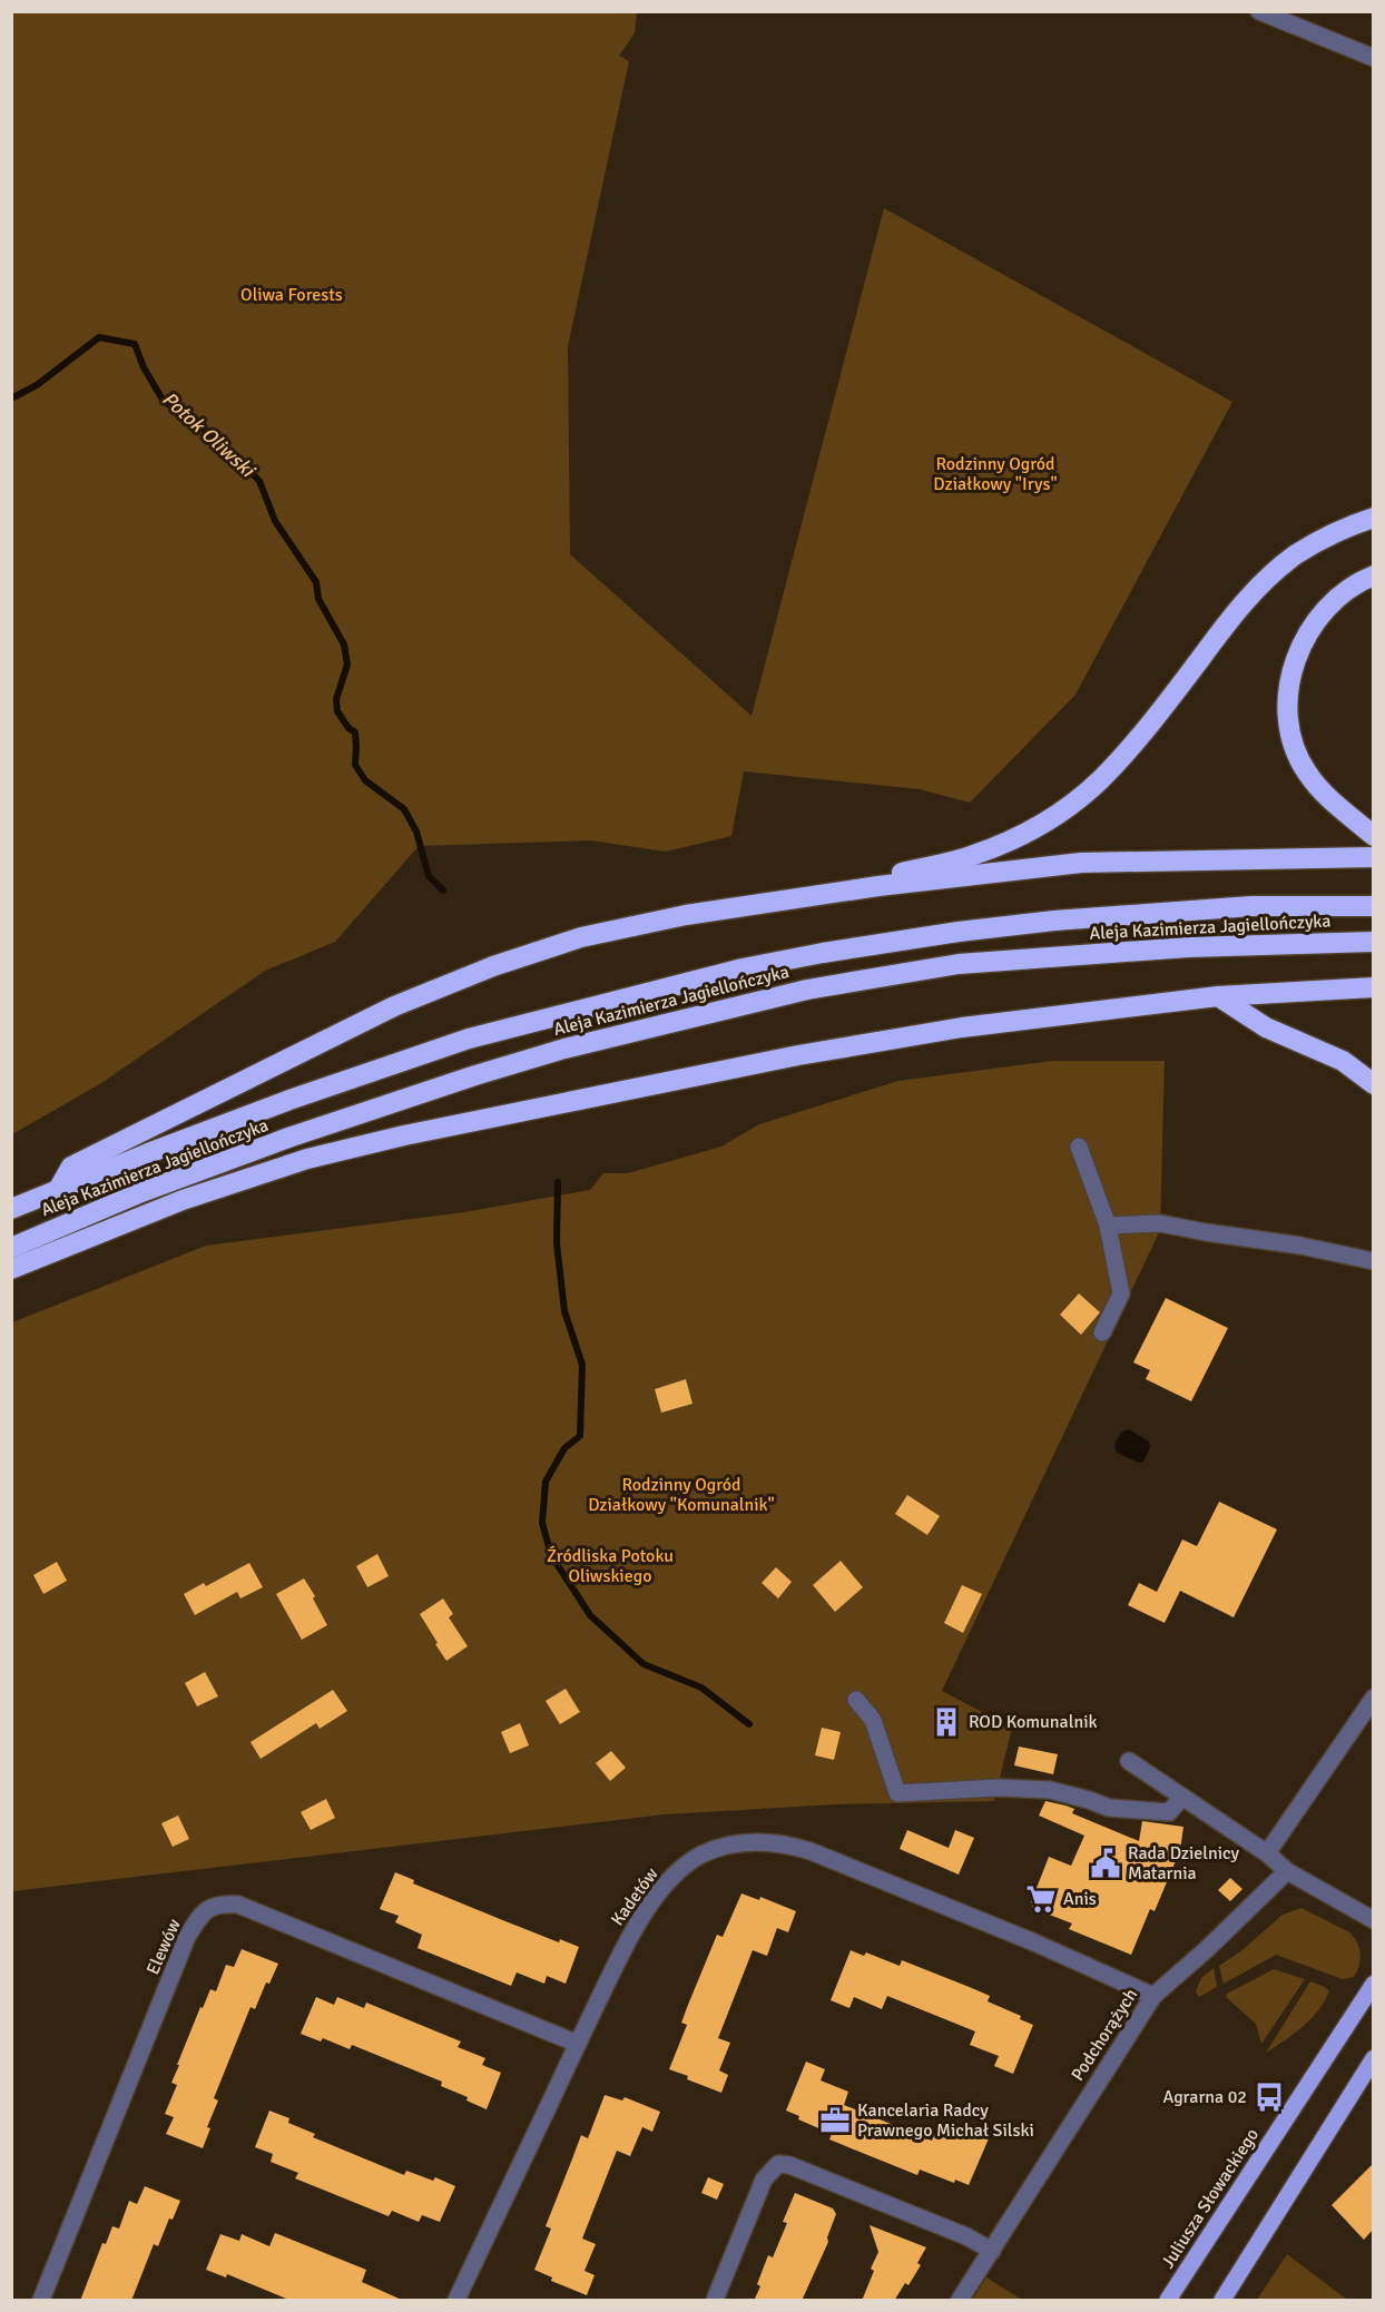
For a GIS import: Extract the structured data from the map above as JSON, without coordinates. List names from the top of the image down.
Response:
{
  "streets": {
    "highway": ["Aleja Kazimierza Jagiellończyka"],
    "main road": ["Juliusza Słowackiego"],
    "street": ["Kadetów", "Elewów", "Podchorążych"]
  },
  "crossings": [
    ["Kadetów", "Elewów"],
    ["Kadetów", "Podchorążych"]
  ],
  "water": ["Potok Oliwski"],
  "parks": [
    "Oliwa Forests",
    "Rodzinny Ogród Działkowy \"Irys\"",
    "Rodzinny Ogród Działkowy \"Komunalnik\"",
    "Źródliska Potoku Oliwskiego"
  ],
  "places": {
    "building": ["ROD Komunalnik"],
    "public building": ["Rada Dzielnicy Matarnia"],
    "supermarket": ["Anis"],
    "bus stop": ["Agrarna 02"],
    "office": ["Kancelaria Radcy Prawnego Michał Silski"]
  }
}
